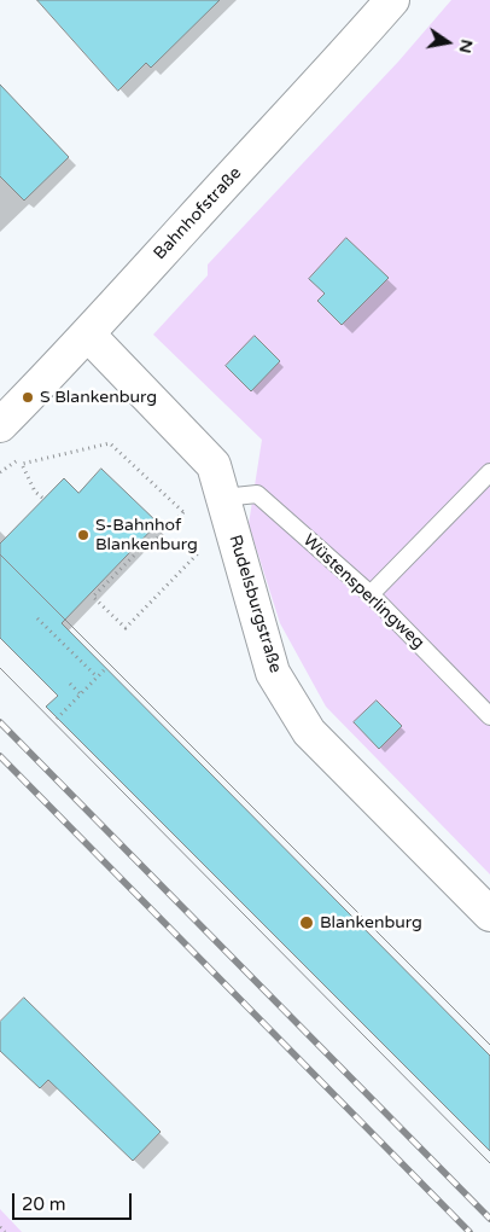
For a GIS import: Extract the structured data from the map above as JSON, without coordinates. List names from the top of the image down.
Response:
{
  "streets": {
    "street": ["Bahnhofstraße", "Rudelsburgstraße"],
    "lane": ["Wüstensperlingweg"]
  },
  "crossings": [
    ["Bahnhofstraße", "Rudelsburgstraße"],
    ["Wüstensperlingweg", "Rudelsburgstraße"]
  ],
  "places": ["S Blankenburg", "S-Bahnhof Blankenburg", "Blankenburg"],
  "scale_bar": "20 m",
  "north": "right"
}
